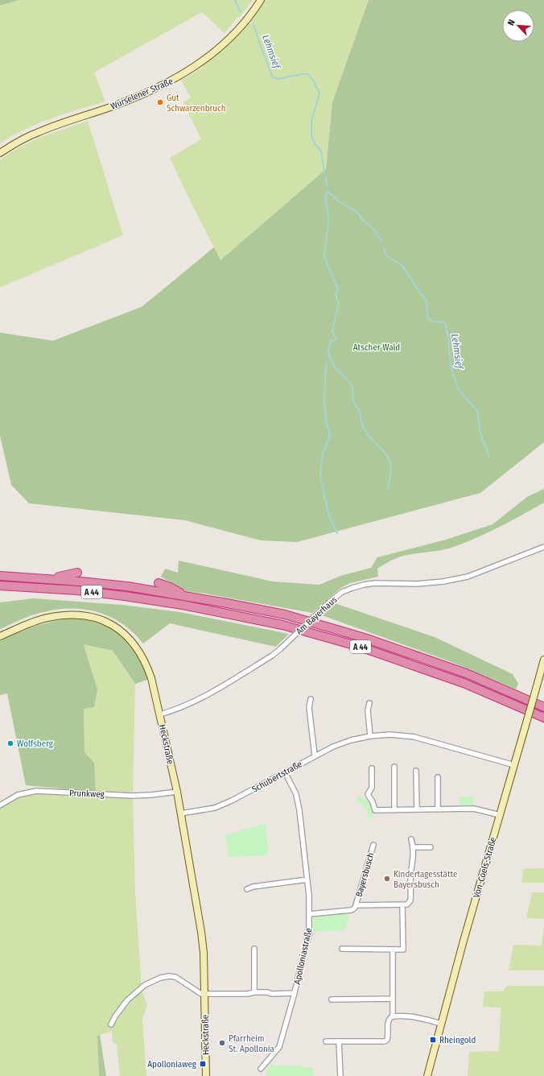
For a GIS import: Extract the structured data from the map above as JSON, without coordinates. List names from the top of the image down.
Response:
{
  "streets": {
    "highway": ["A 44"],
    "main road": ["Würselener Straße", "Heckstraße", "Von-Coels-Straße"],
    "street": [
      "Am Bayerhaus",
      "Schubertstraße",
      "Prunkweg",
      "Bayersbusch",
      "Apolloniastraße"
    ]
  },
  "crossings": [
    ["Am Bayerhaus", "Heckstraße"],
    ["Heckstraße", "Schubertstraße"],
    ["Heckstraße", "Prunkweg"],
    ["Heckstraße", "Apolloniastraße"],
    ["Schubertstraße", "Von-Coels-Straße"],
    ["Schubertstraße", "Apolloniastraße"]
  ],
  "water": ["Lehmsief"],
  "parks": ["Atscher Wald"],
  "places": {
    "other": [
      "Gut Schwarzenbruch",
      "Wolfsberg",
      "Kindertagesstätte Bayersbusch",
      "Pfarrheim St. Apollonia"
    ],
    "transit": ["Rheingold", "Apolloniaweg"]
  },
  "north": "top left"
}
